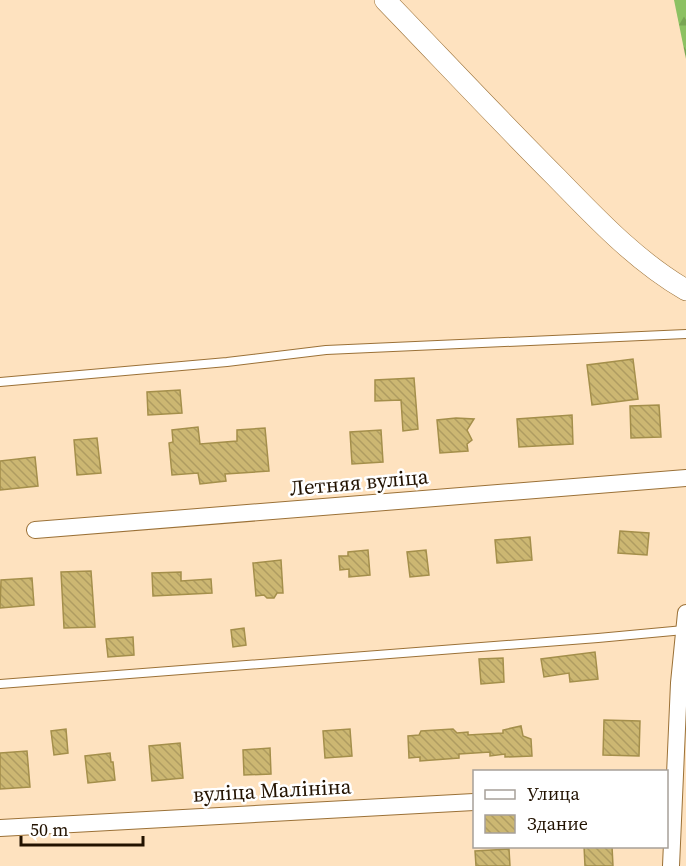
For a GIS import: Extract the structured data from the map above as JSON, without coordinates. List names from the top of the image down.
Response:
{
  "streets": {
    "street": ["Летняя вуліца", "вуліца Малініна"]
  },
  "legend": ["Улица", "Здание"],
  "scale_bar": "50 m"
}
